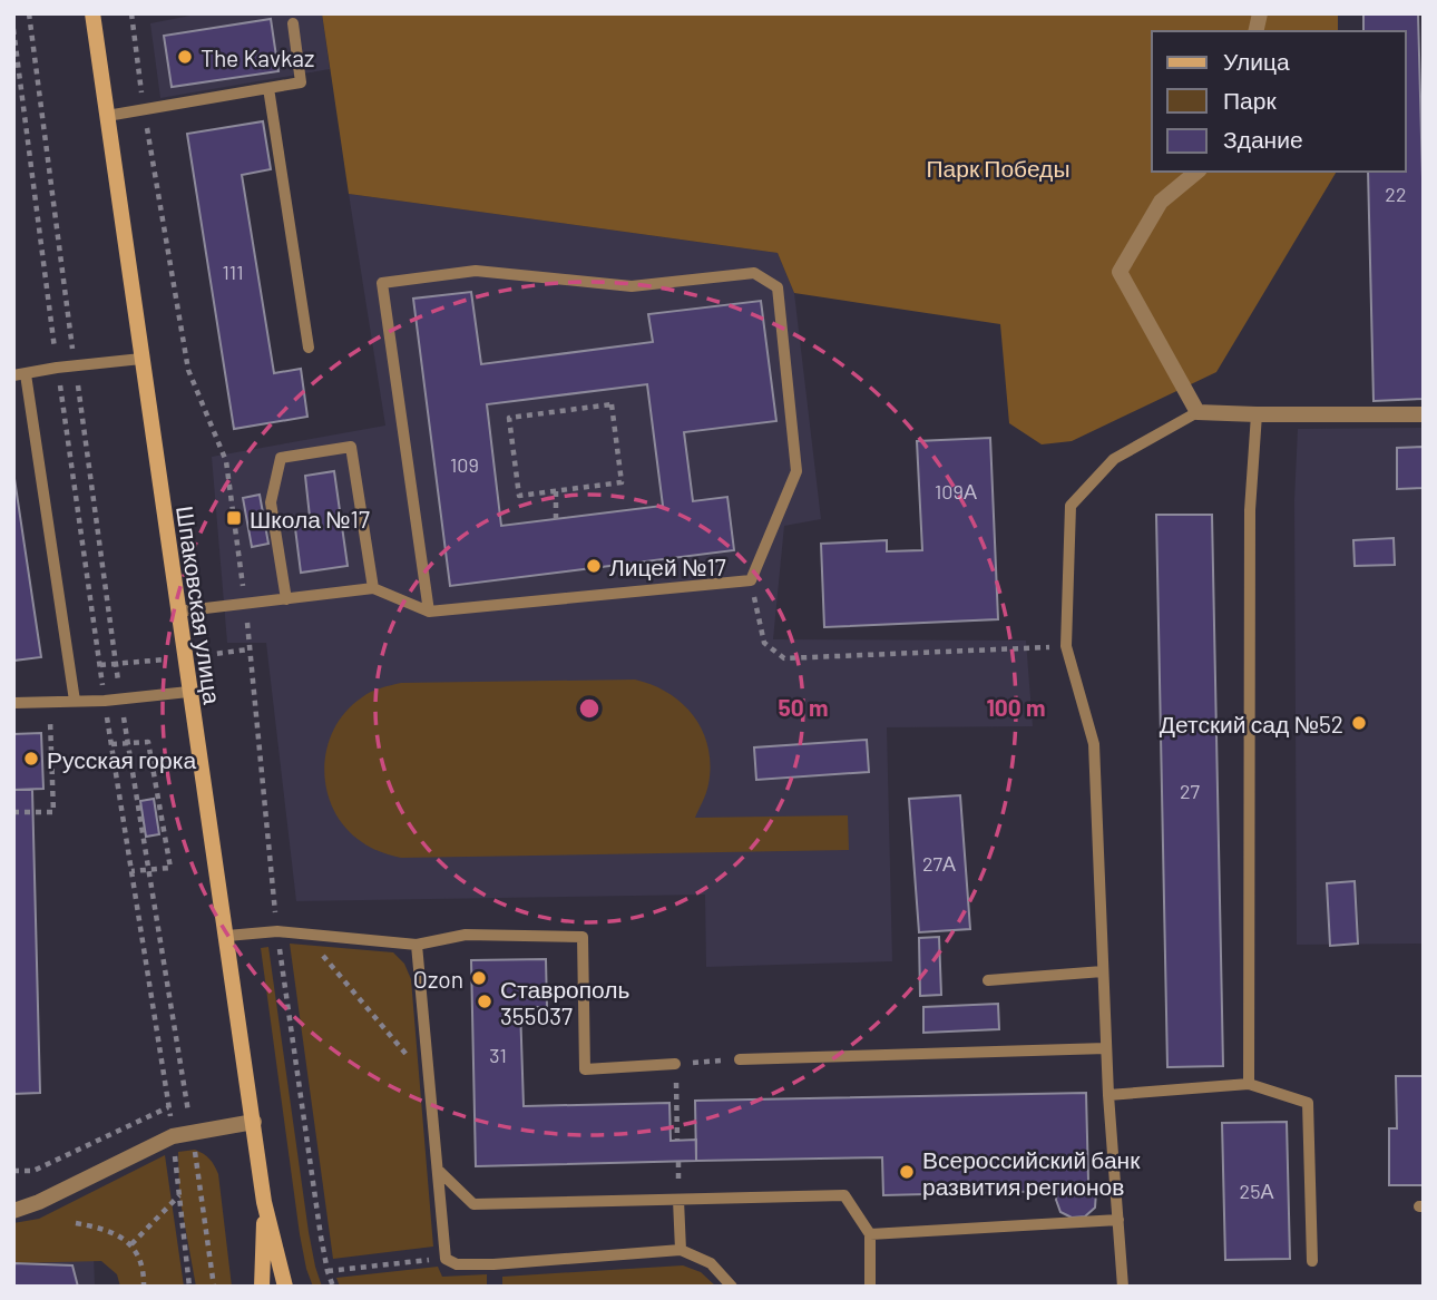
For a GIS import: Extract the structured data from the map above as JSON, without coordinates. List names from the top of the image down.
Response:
{
  "streets": {
    "main road": ["Шпаковская улица"]
  },
  "parks": ["Парк Победы"],
  "places": {
    "other": [
      "The Kavkaz",
      "Лицей №17",
      "Детский сад №52",
      "Русская горка",
      "Ozon",
      "Ставрополь 355037",
      "Всероссийский банк развития регионов"
    ],
    "transit": ["Школа №17"]
  },
  "house_numbers": [
    "22",
    "111",
    "109",
    "109А",
    "27",
    "27А",
    "31",
    "25А"
  ],
  "legend": ["Улица", "Парк", "Здание"],
  "rings": ["50 m", "100 m"]
}
